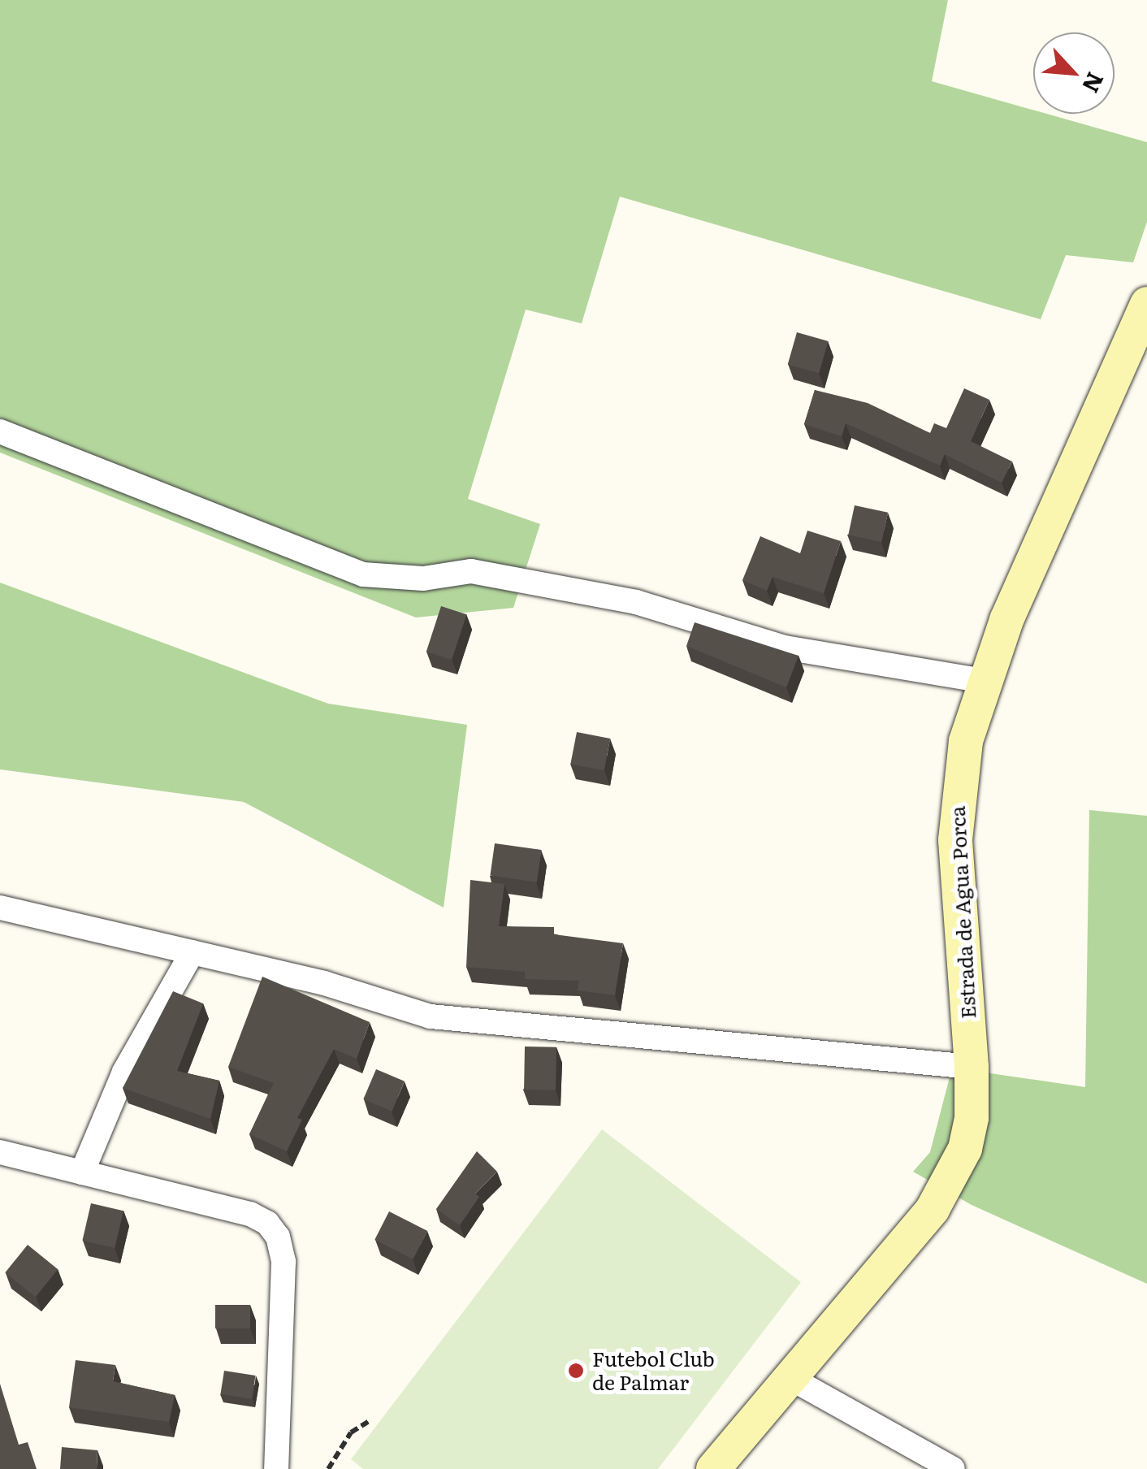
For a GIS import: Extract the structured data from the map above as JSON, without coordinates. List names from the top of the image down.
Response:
{
  "streets": {
    "main road": ["Estrada de Agua Porca"]
  },
  "places": ["Futebol Club de Palmar"],
  "north": "bottom right"
}
